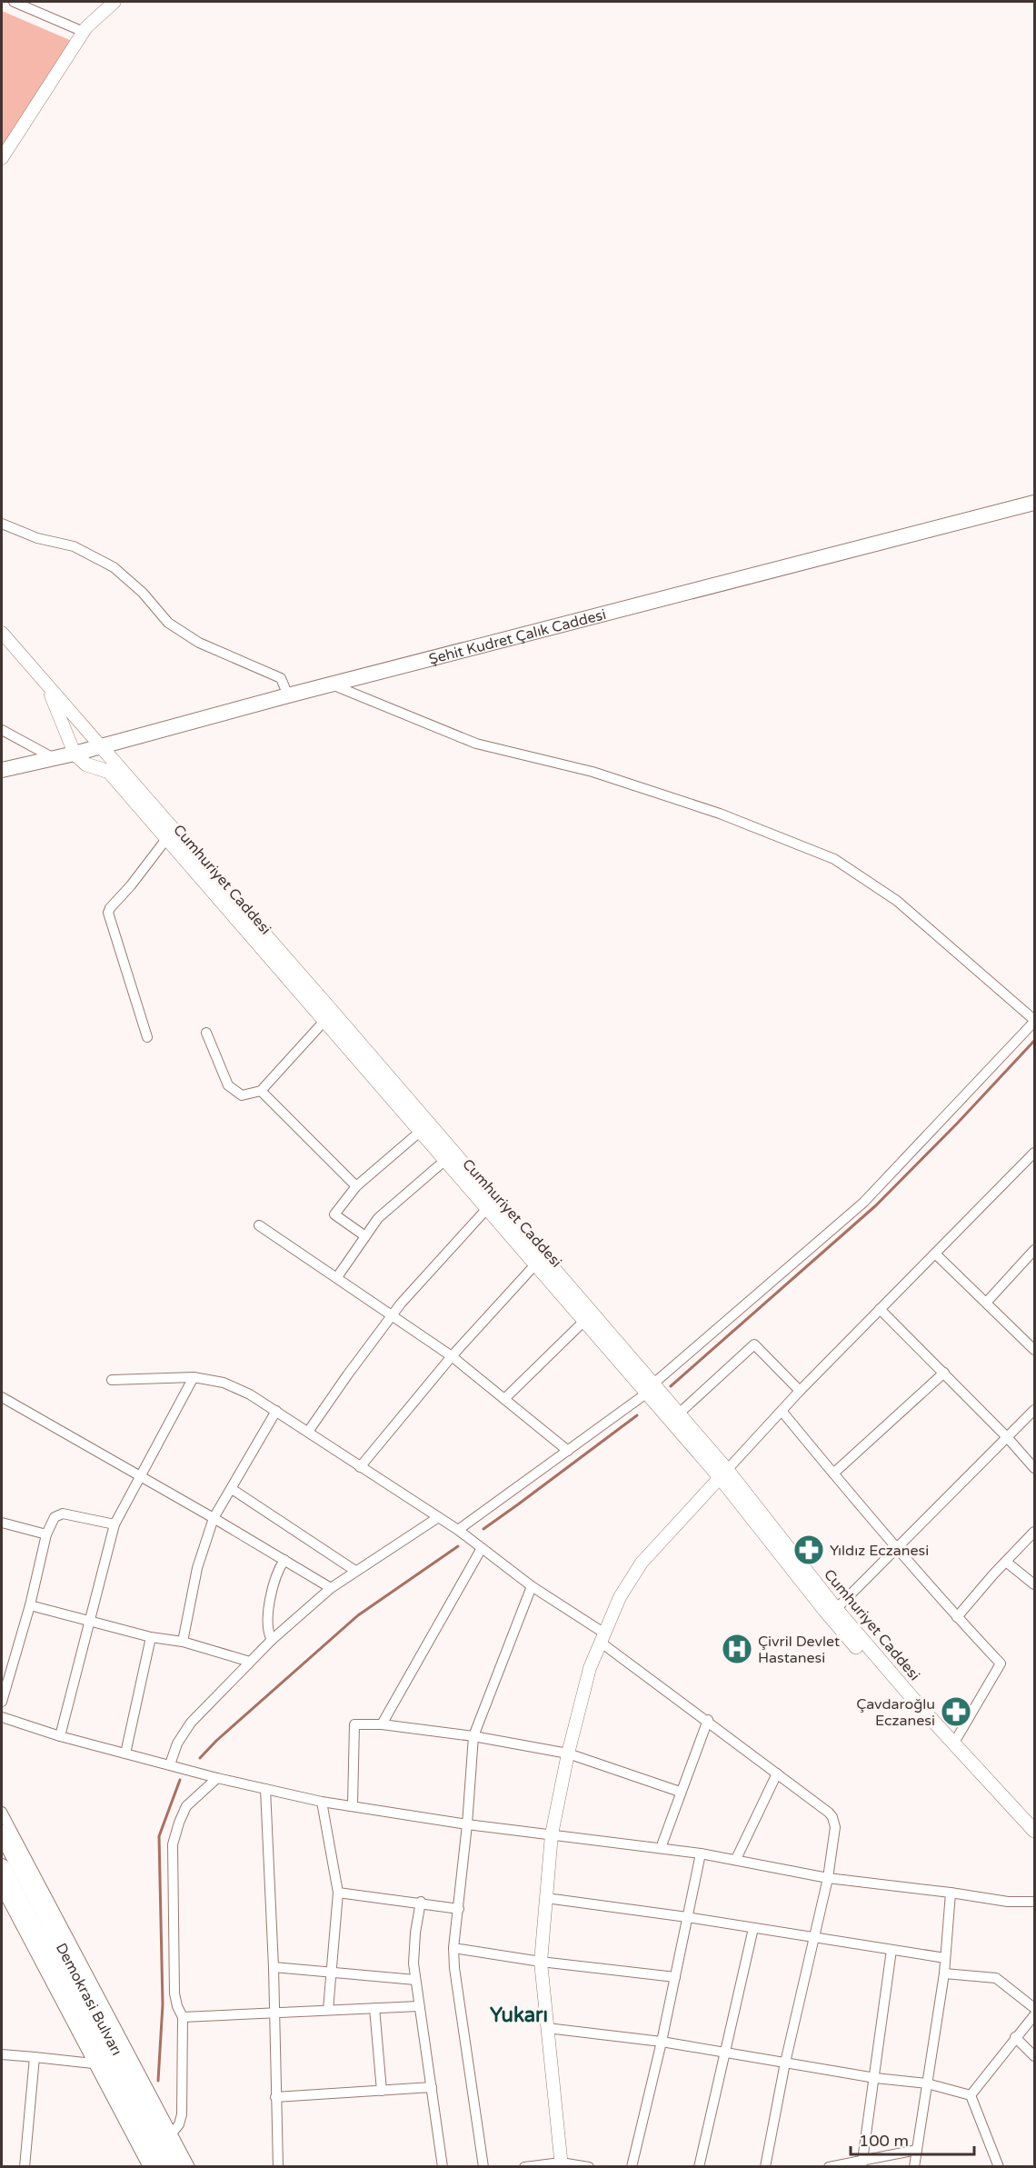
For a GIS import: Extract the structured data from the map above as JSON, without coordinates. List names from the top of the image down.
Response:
{
  "streets": {
    "highway": ["Demokrasi Bulvarı"],
    "main road": ["Şehit Kudret Çalık Caddesi", "Cumhuriyet Caddesi"]
  },
  "crossings": [
    ["Şehit Kudret Çalık Caddesi", "Cumhuriyet Caddesi"]
  ],
  "districts": ["Yukarı"],
  "places": {
    "pharmacy": ["Yıldız Eczanesi", "Çavdaroğlu Eczanesi"],
    "hospital": ["Çivril Devlet Hastanesi"]
  },
  "scale_bar": "100 m"
}
